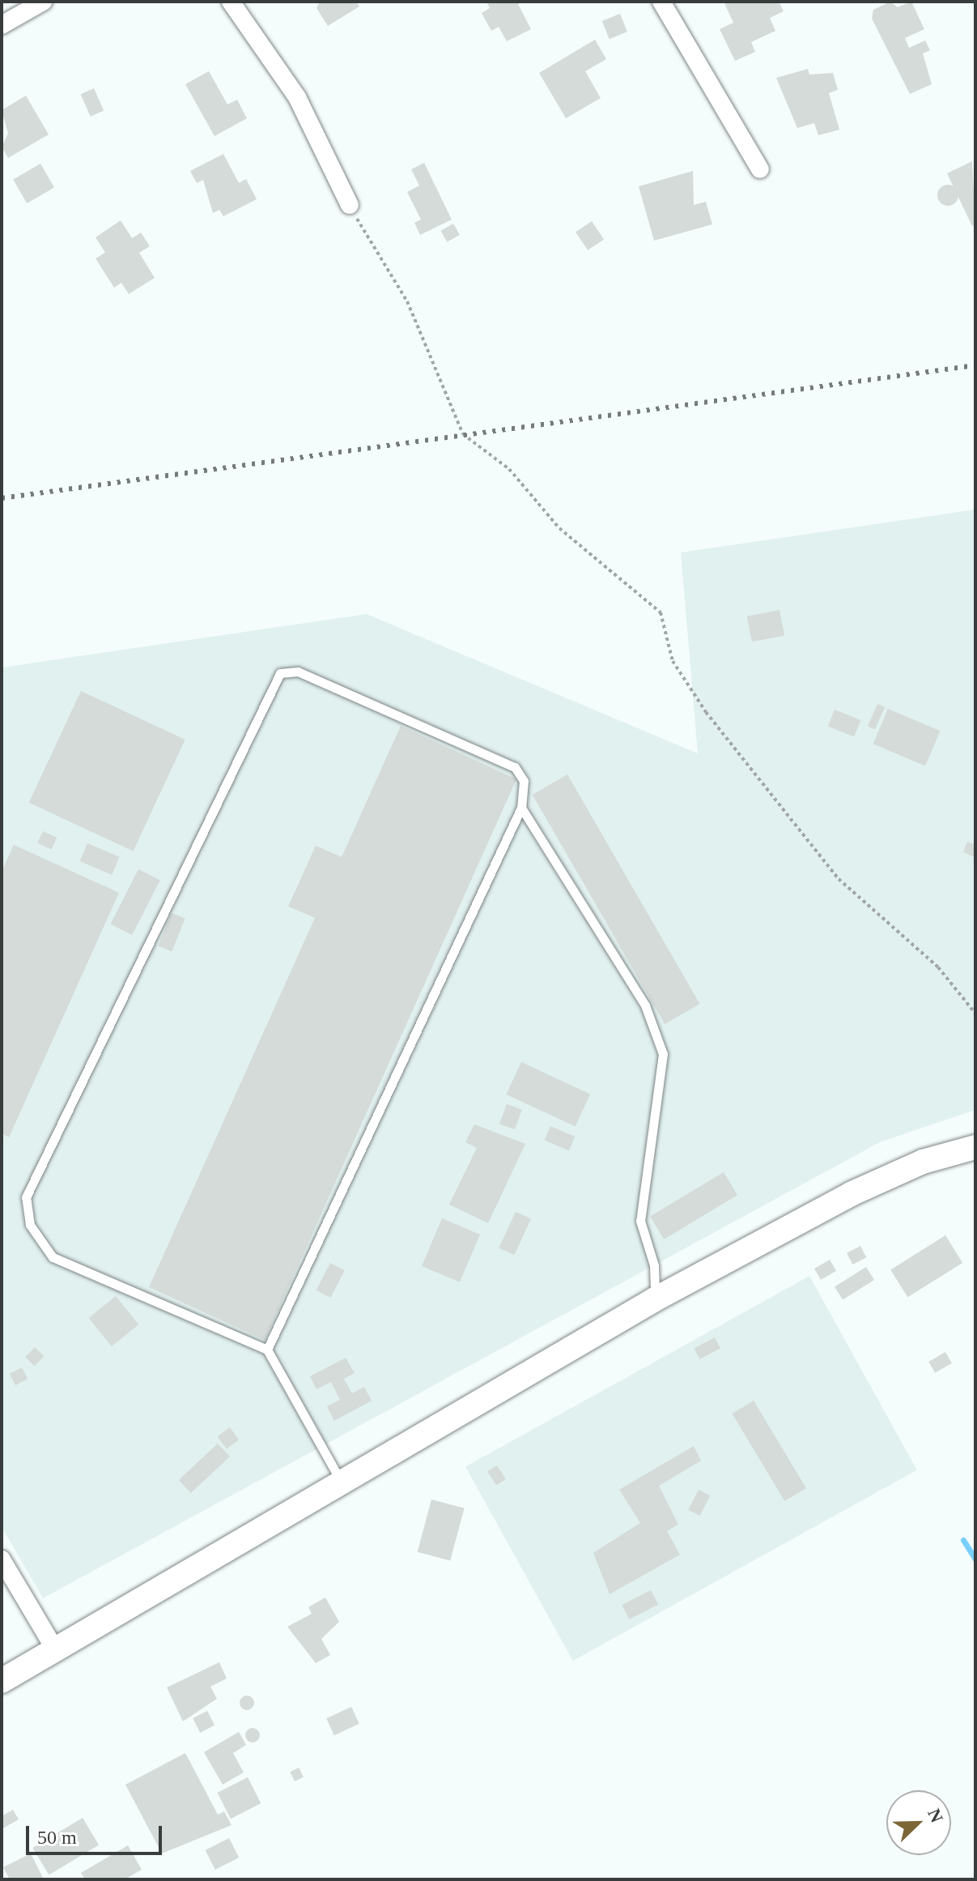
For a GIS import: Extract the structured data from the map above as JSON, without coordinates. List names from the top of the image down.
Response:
{
  "scale_bar": "50 m",
  "north": "top right"
}
